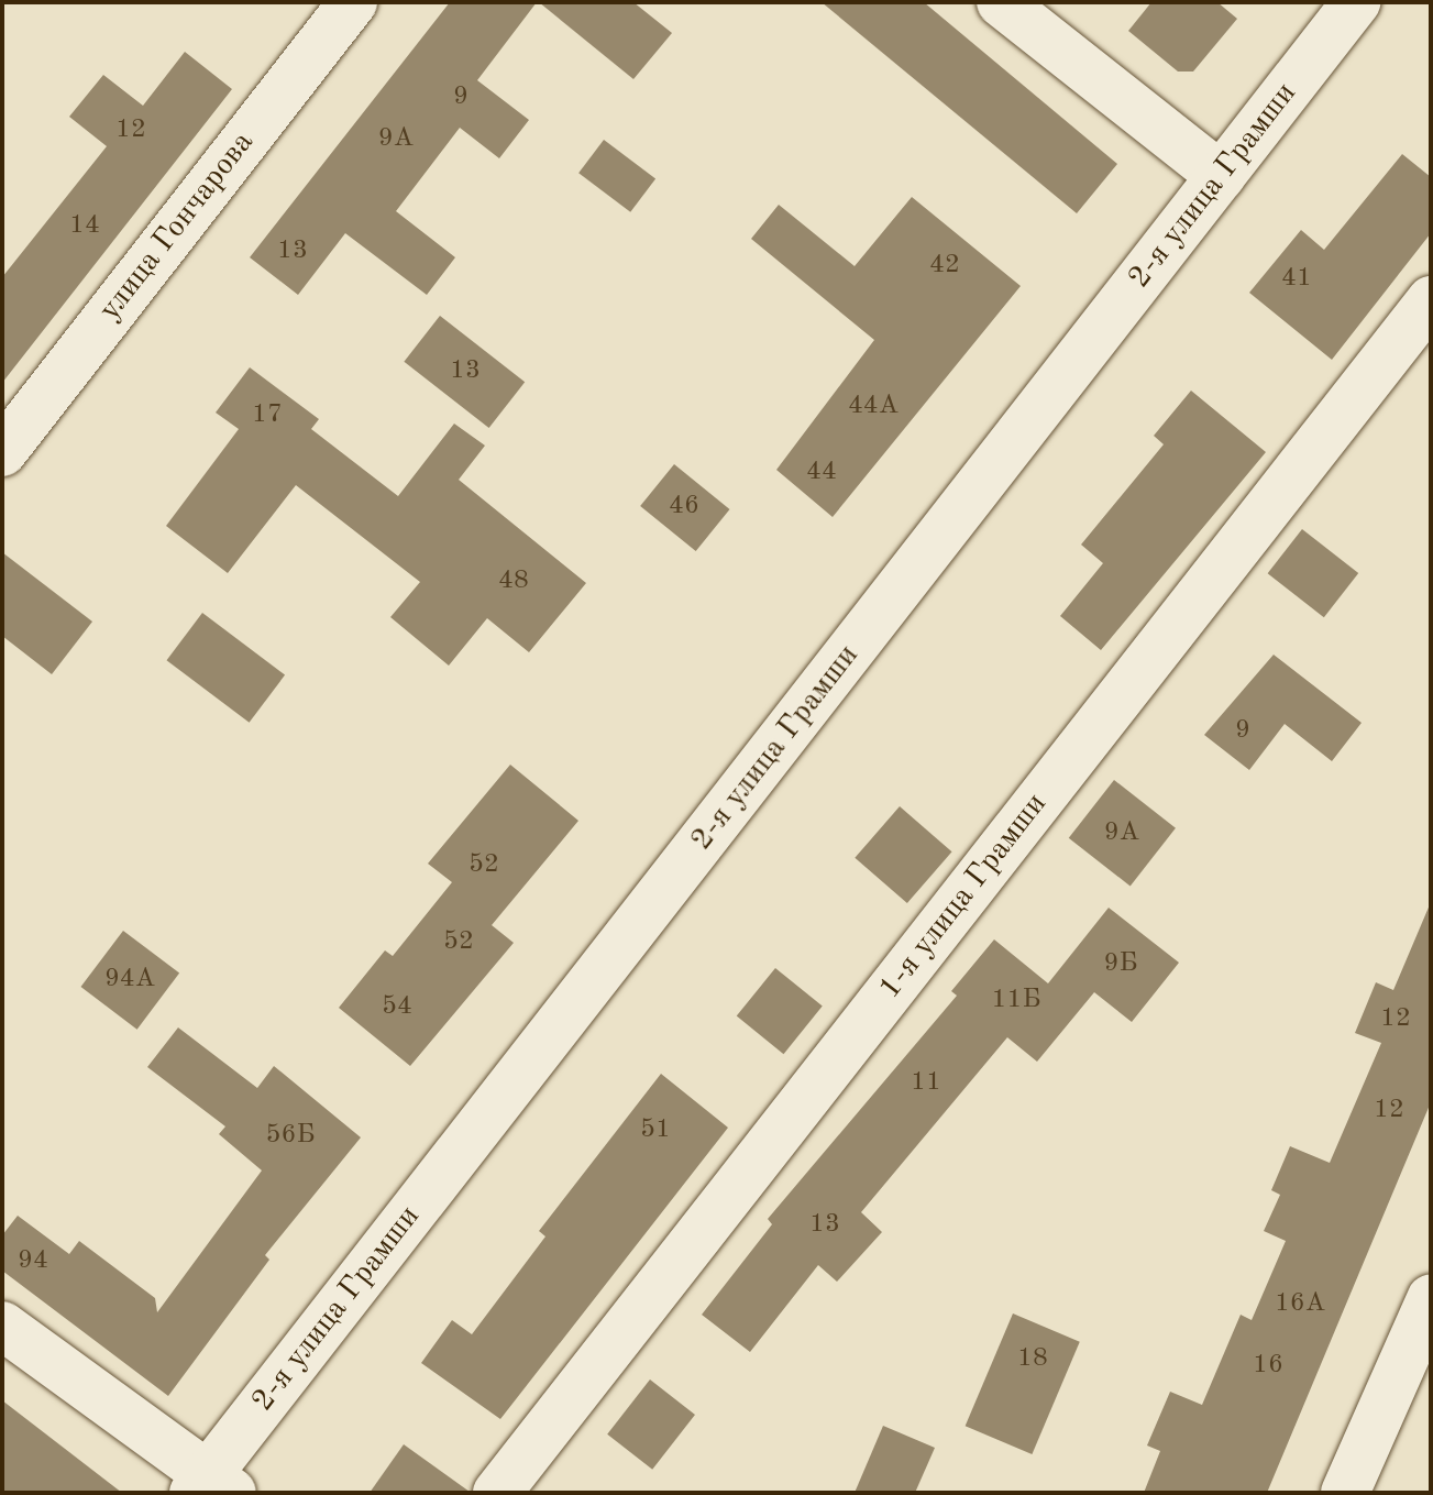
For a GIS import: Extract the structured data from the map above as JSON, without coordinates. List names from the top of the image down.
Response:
{
  "streets": {
    "street": ["2-я улица Грамши", "улица Гончарова", "1-я улица Грамши"]
  },
  "house_numbers": [
    "9",
    "12",
    "9А",
    "14",
    "13",
    "42",
    "41",
    "13",
    "44А",
    "17",
    "44",
    "46",
    "48",
    "9",
    "9А",
    "52",
    "52",
    "9Б",
    "94А",
    "11Б",
    "54",
    "12",
    "11",
    "12",
    "51",
    "56Б",
    "13",
    "94",
    "16А",
    "18",
    "16"
  ]
}
